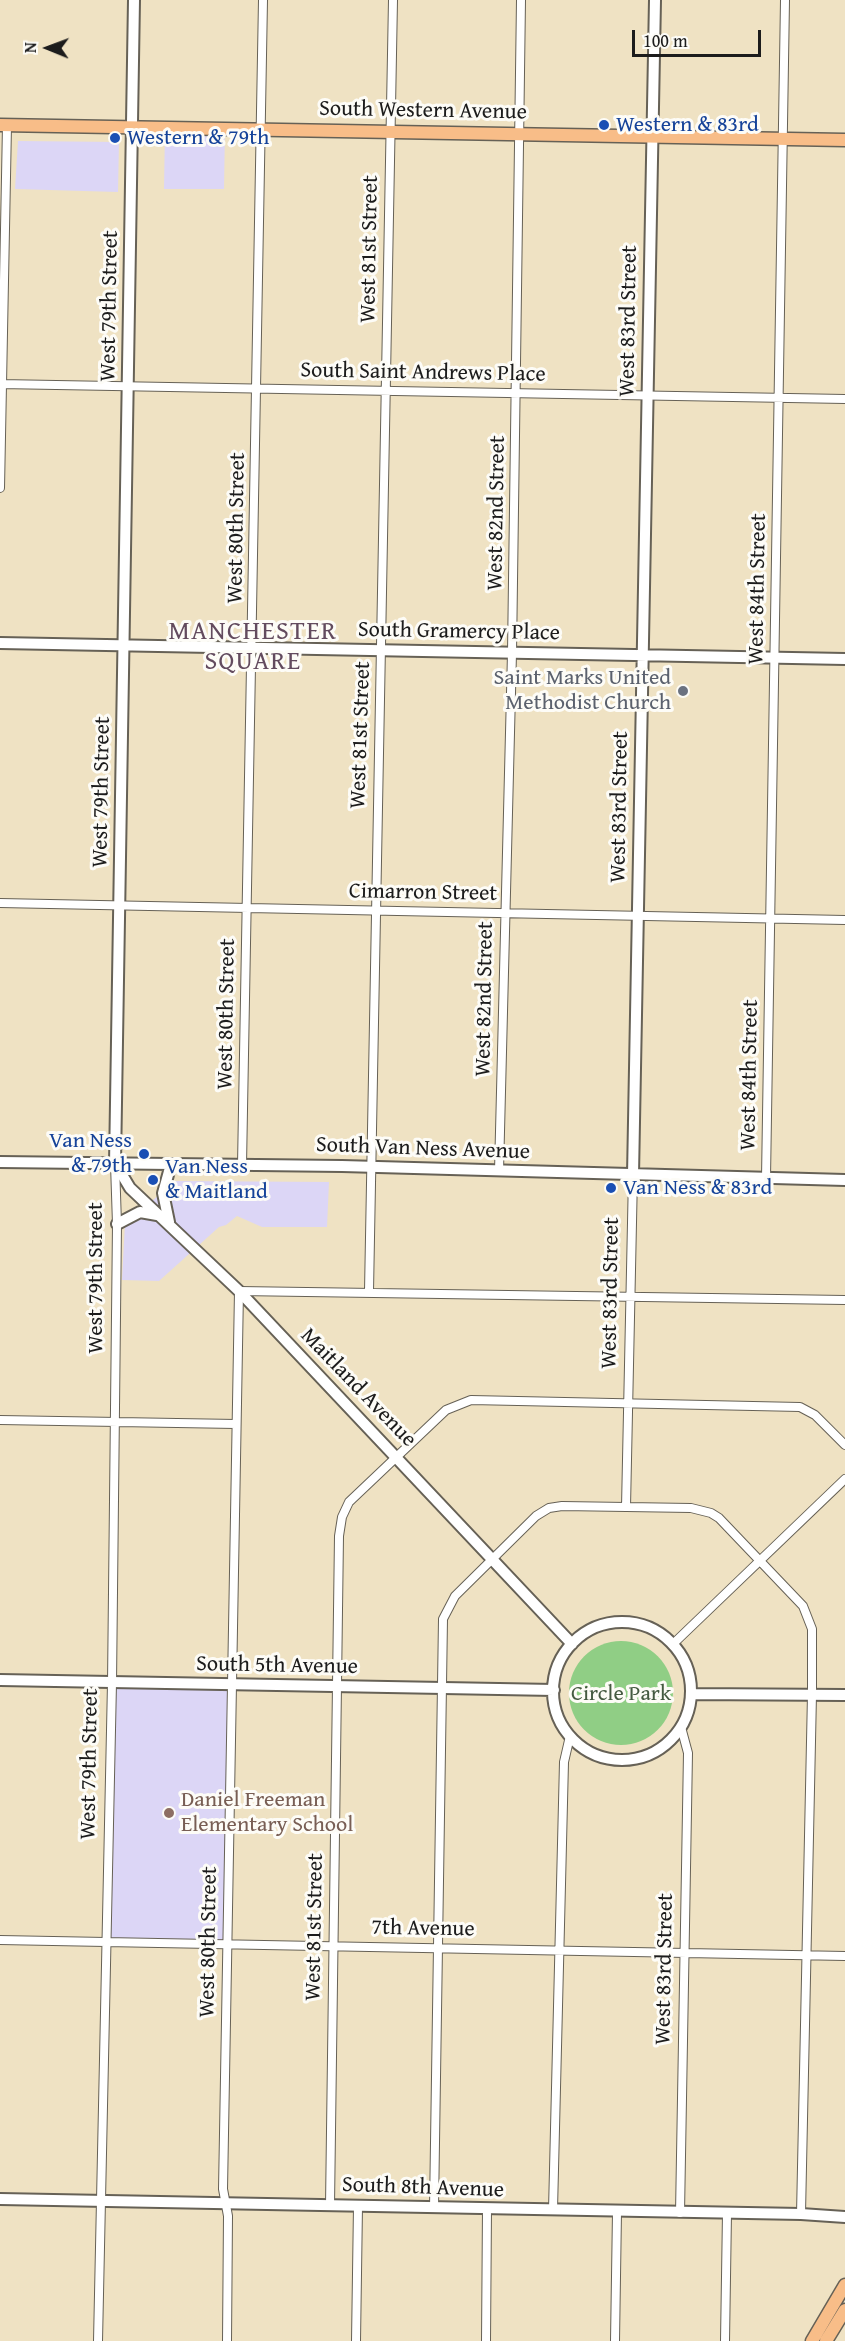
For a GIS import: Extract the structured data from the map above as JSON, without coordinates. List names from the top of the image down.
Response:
{
  "streets": {
    "main road": ["South Western Avenue"],
    "street": [
      "West 81st Street",
      "West 79th Street",
      "West 83rd Street",
      "South Saint Andrews Place",
      "West 82nd Street",
      "West 80th Street",
      "West 84th Street",
      "South Gramercy Place",
      "Cimarron Street",
      "South Van Ness Avenue",
      "Maitland Avenue",
      "South 5th Avenue",
      "7th Avenue",
      "South 8th Avenue"
    ]
  },
  "crossings": [
    ["South Western Avenue", "West 81st Street"],
    ["South Western Avenue", "West 79th Street"],
    ["South Western Avenue", "West 83rd Street"],
    ["South Western Avenue", "West 82nd Street"],
    ["South Western Avenue", "West 80th Street"],
    ["South Western Avenue", "West 84th Street"],
    ["West 81st Street", "West 83rd Street"],
    ["West 81st Street", "South Saint Andrews Place"],
    ["West 81st Street", "South Gramercy Place"],
    ["West 81st Street", "Cimarron Street"],
    ["West 81st Street", "South Van Ness Avenue"],
    ["West 81st Street", "Maitland Avenue"],
    ["West 81st Street", "South 5th Avenue"],
    ["West 81st Street", "7th Avenue"],
    ["West 81st Street", "South 8th Avenue"],
    ["West 79th Street", "South Saint Andrews Place"],
    ["West 79th Street", "South Gramercy Place"],
    ["West 79th Street", "Cimarron Street"],
    ["West 79th Street", "South Van Ness Avenue"],
    ["West 79th Street", "Maitland Avenue"],
    ["West 79th Street", "South 5th Avenue"],
    ["West 79th Street", "7th Avenue"],
    ["West 79th Street", "South 8th Avenue"],
    ["West 83rd Street", "South Saint Andrews Place"],
    ["West 83rd Street", "South Gramercy Place"],
    ["West 83rd Street", "Cimarron Street"],
    ["West 83rd Street", "South Van Ness Avenue"],
    ["West 83rd Street", "Maitland Avenue"],
    ["West 83rd Street", "South 5th Avenue"],
    ["West 83rd Street", "7th Avenue"],
    ["West 83rd Street", "South 8th Avenue"],
    ["South Saint Andrews Place", "West 82nd Street"],
    ["South Saint Andrews Place", "West 80th Street"],
    ["South Saint Andrews Place", "West 84th Street"],
    ["West 82nd Street", "South Gramercy Place"],
    ["West 82nd Street", "Cimarron Street"],
    ["West 82nd Street", "South Van Ness Avenue"],
    ["West 80th Street", "South Gramercy Place"],
    ["West 80th Street", "Cimarron Street"],
    ["West 80th Street", "South Van Ness Avenue"],
    ["West 80th Street", "Maitland Avenue"],
    ["West 80th Street", "South 5th Avenue"],
    ["West 80th Street", "7th Avenue"],
    ["West 80th Street", "South 8th Avenue"],
    ["West 84th Street", "South Gramercy Place"],
    ["West 84th Street", "Cimarron Street"],
    ["West 84th Street", "South Van Ness Avenue"],
    ["South Van Ness Avenue", "Maitland Avenue"],
    ["Maitland Avenue", "South 5th Avenue"]
  ],
  "districts": ["MANCHESTER SQUARE"],
  "parks": ["Circle Park"],
  "places": [
    "Western & 83rd",
    "Western & 79th",
    "Saint Marks United Methodist Church",
    "Van Ness & 79th",
    "Van Ness & Maitland",
    "Van Ness & 83rd",
    "Daniel Freeman Elementary School"
  ],
  "scale_bar": "100 m",
  "north": "left"
}
